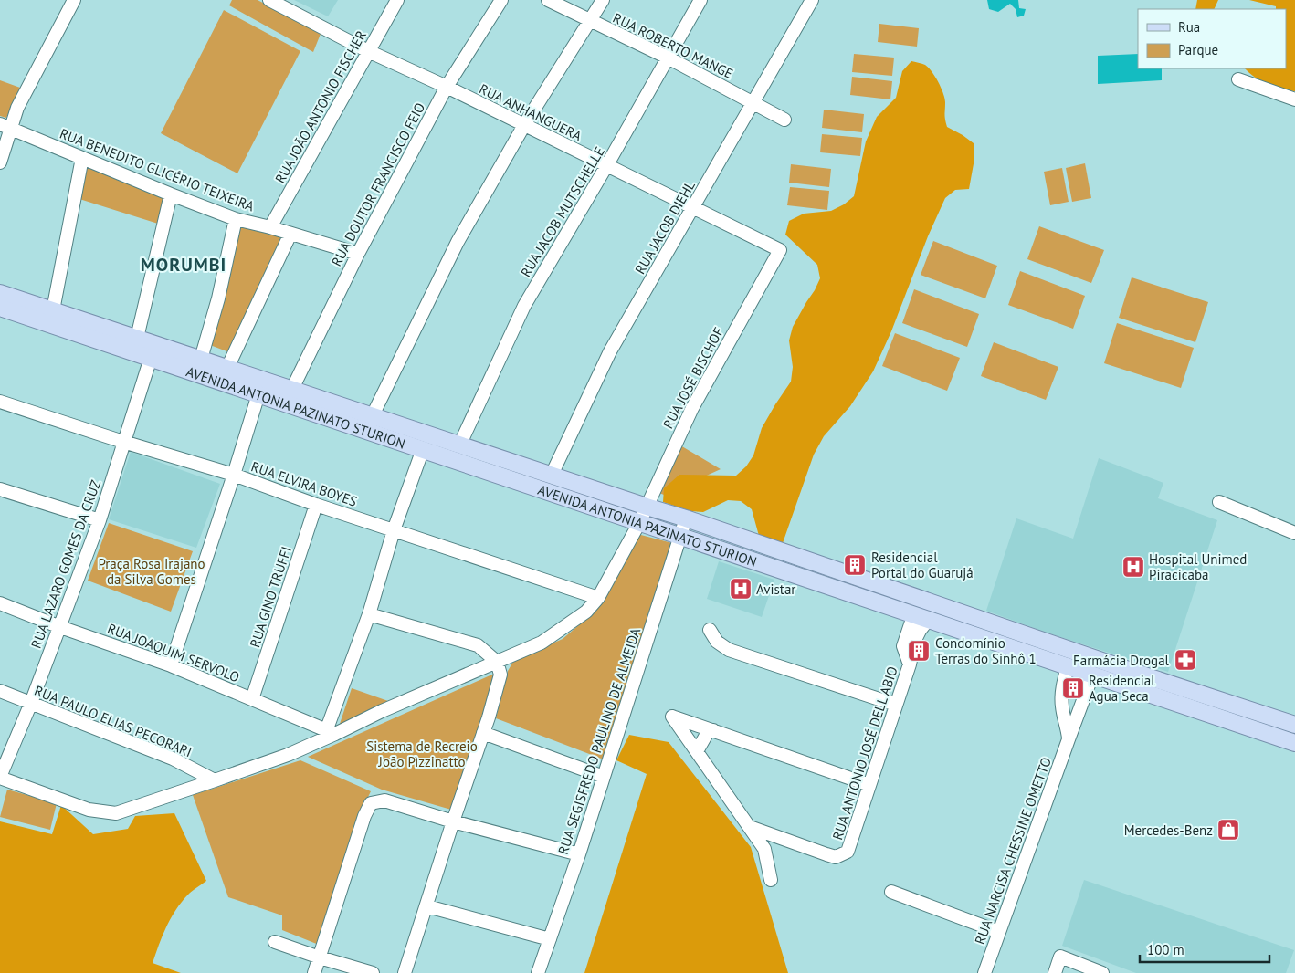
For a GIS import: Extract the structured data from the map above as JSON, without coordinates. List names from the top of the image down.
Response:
{
  "streets": {
    "main road": ["AVENIDA ANTONIA PAZINATO STURION"],
    "street": [
      "RUA ROBERTO MANGE",
      "RUA JOÃO ANTONIO FISCHER",
      "RUA ANHANGUERA",
      "RUA BENEDITO GLICÉRIO TEIXEIRA",
      "RUA DOUTOR FRANCISCO FEIO",
      "RUA JACOB MUTSCHELLE",
      "RUA JACOB DIEHL",
      "RUA JOSÉ BISCHOF",
      "RUA ELVIRA BOYES",
      "RUA LAZARO GOMES DA CRUZ",
      "RUA GINO TRUFFI",
      "RUA JOAQUIM SERVOLO",
      "RUA PAULO ELIAS PECORARI",
      "RUA SEGISFREDO PAULINO DE ALMEIDA",
      "RUA ANTONIO JOSÉ DELL ABIO",
      "RUA NARCISA CHESSINE OMETTO"
    ]
  },
  "crossings": [
    ["RUA ROBERTO MANGE", "RUA JACOB MUTSCHELLE"],
    ["RUA ROBERTO MANGE", "RUA JACOB DIEHL"],
    ["RUA JOÃO ANTONIO FISCHER", "RUA ANHANGUERA"],
    ["RUA JOÃO ANTONIO FISCHER", "RUA BENEDITO GLICÉRIO TEIXEIRA"],
    ["RUA ANHANGUERA", "RUA DOUTOR FRANCISCO FEIO"],
    ["RUA ANHANGUERA", "RUA JACOB MUTSCHELLE"],
    ["RUA ANHANGUERA", "RUA JACOB DIEHL"],
    ["RUA ANHANGUERA", "RUA JOSÉ BISCHOF"],
    ["RUA BENEDITO GLICÉRIO TEIXEIRA", "RUA DOUTOR FRANCISCO FEIO"],
    ["RUA DOUTOR FRANCISCO FEIO", "AVENIDA ANTONIA PAZINATO STURION"],
    ["RUA JACOB MUTSCHELLE", "AVENIDA ANTONIA PAZINATO STURION"],
    ["RUA JACOB DIEHL", "AVENIDA ANTONIA PAZINATO STURION"],
    ["RUA JOSÉ BISCHOF", "AVENIDA ANTONIA PAZINATO STURION"],
    ["RUA JOSÉ BISCHOF", "RUA ELVIRA BOYES"],
    ["RUA JOSÉ BISCHOF", "RUA LAZARO GOMES DA CRUZ"],
    ["RUA JOSÉ BISCHOF", "RUA JOAQUIM SERVOLO"],
    ["RUA JOSÉ BISCHOF", "RUA PAULO ELIAS PECORARI"],
    ["AVENIDA ANTONIA PAZINATO STURION", "RUA LAZARO GOMES DA CRUZ"],
    ["AVENIDA ANTONIA PAZINATO STURION", "RUA SEGISFREDO PAULINO DE ALMEIDA"],
    ["AVENIDA ANTONIA PAZINATO STURION", "RUA ANTONIO JOSÉ DELL ABIO"],
    ["AVENIDA ANTONIA PAZINATO STURION", "RUA NARCISA CHESSINE OMETTO"],
    ["RUA ELVIRA BOYES", "RUA LAZARO GOMES DA CRUZ"],
    ["RUA ELVIRA BOYES", "RUA GINO TRUFFI"],
    ["RUA LAZARO GOMES DA CRUZ", "RUA JOAQUIM SERVOLO"],
    ["RUA LAZARO GOMES DA CRUZ", "RUA PAULO ELIAS PECORARI"],
    ["RUA GINO TRUFFI", "RUA JOAQUIM SERVOLO"]
  ],
  "districts": ["MORUMBI"],
  "parks": ["Praça Rosa Irajano da Silva Gomes", "Sistema de Recreio João Pìzzinatto"],
  "places": {
    "building": ["Residencial Portal do Guarujá", "Condomínio Terras do Sinhô 1", "Residencial Agua Seca"],
    "hospital": ["Hospital Unimed Piracicaba", "Avistar"],
    "pharmacy": ["Farmácia Drogal"],
    "shop": ["Mercedes-Benz"]
  },
  "legend": ["Rua", "Parque"],
  "scale_bar": "100 m"
}
